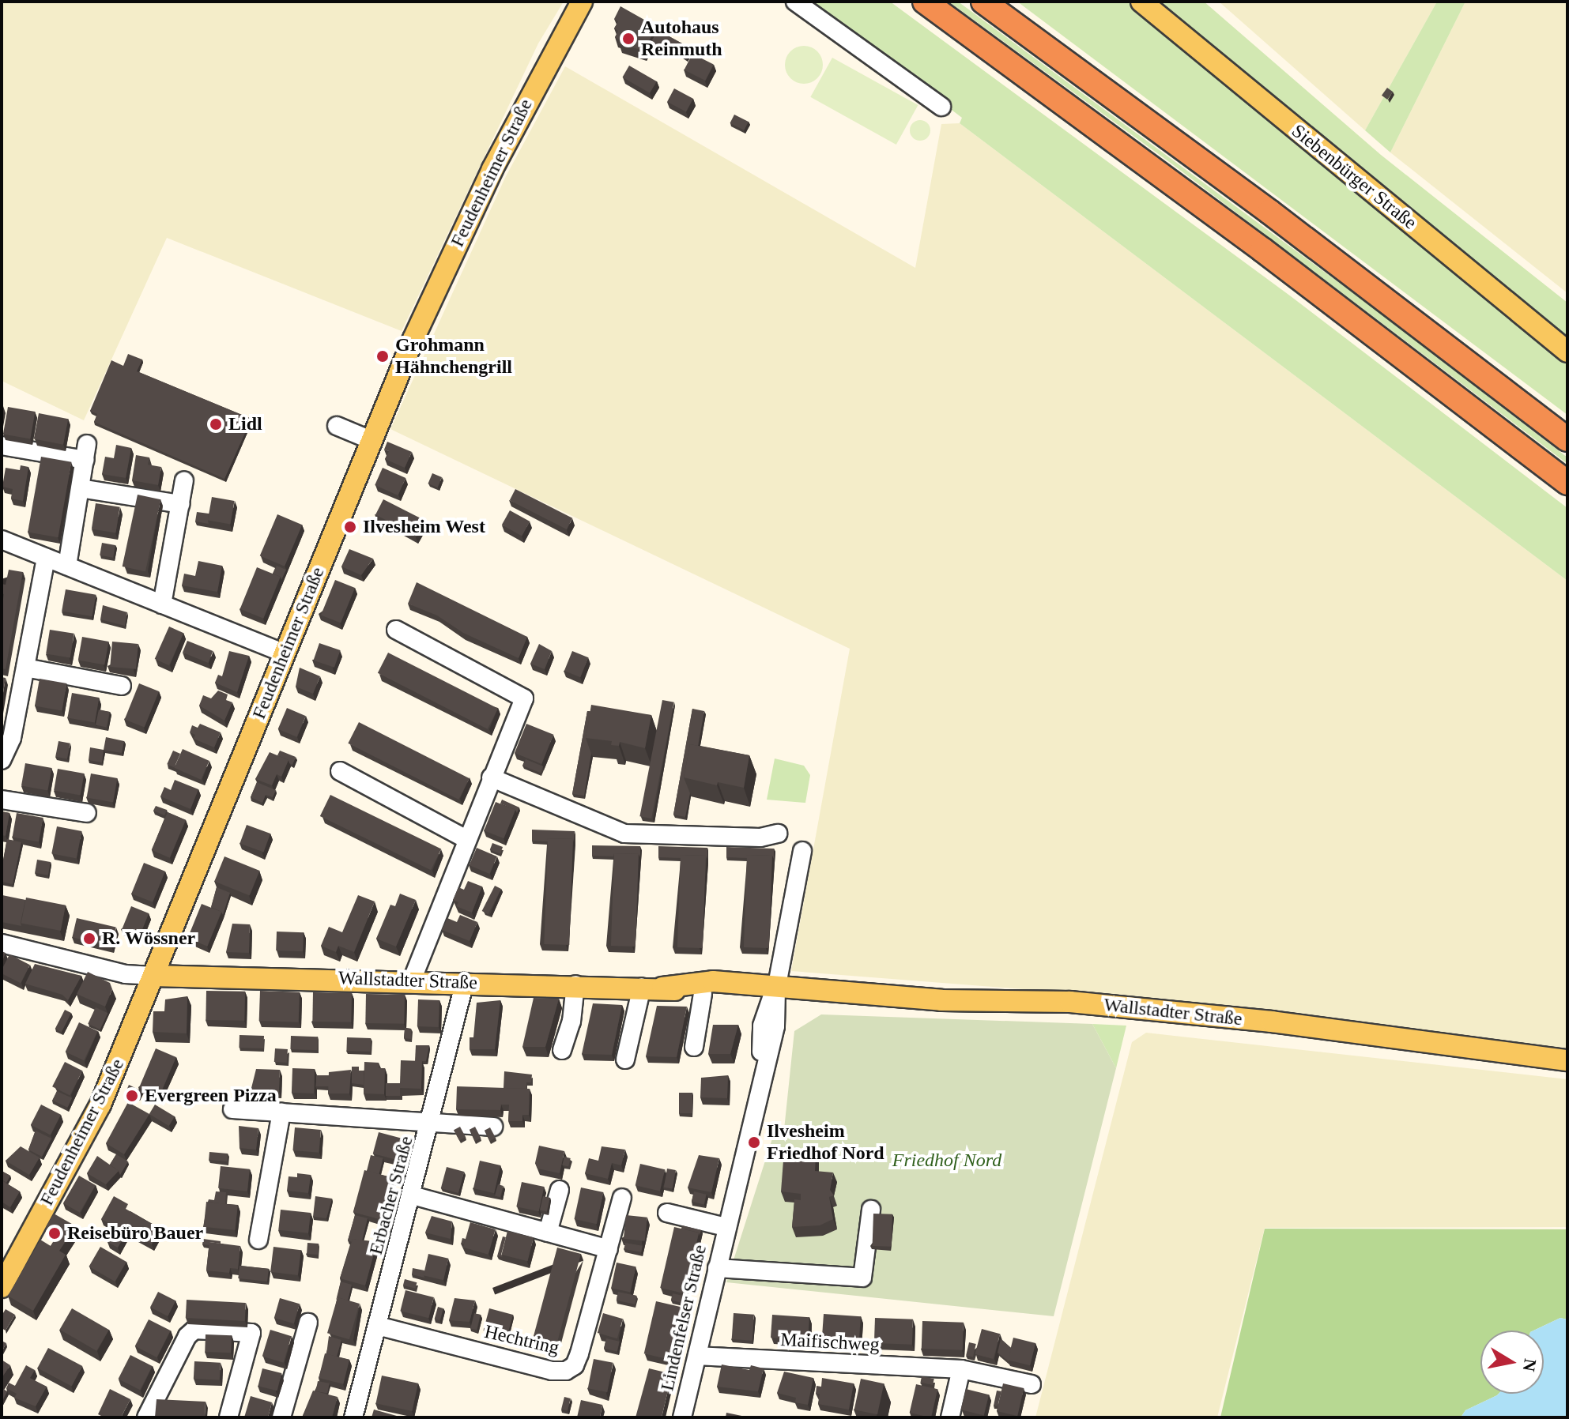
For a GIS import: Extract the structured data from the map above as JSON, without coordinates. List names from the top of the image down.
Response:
{
  "streets": {
    "main road": ["Feudenheimer Straße", "Siebenbürger Straße", "Wallstadter Straße"],
    "street": [
      "Erbacher Straße",
      "Lindenfelser Straße",
      "Hechtring",
      "Maifischweg"
    ]
  },
  "crossings": [
    ["Feudenheimer Straße", "Wallstadter Straße"],
    ["Wallstadter Straße", "Erbacher Straße"],
    ["Wallstadter Straße", "Lindenfelser Straße"],
    ["Erbacher Straße", "Hechtring"],
    ["Lindenfelser Straße", "Maifischweg"]
  ],
  "parks": ["Friedhof Nord"],
  "places": [
    "Autohaus Reinmuth",
    "Grohmann Hähnchengrill",
    "Lidl",
    "Ilvesheim West",
    "R. Wössner",
    "Evergreen Pizza",
    "Ilvesheim Friedhof Nord",
    "Reisebüro Bauer"
  ],
  "north": "right"
}
